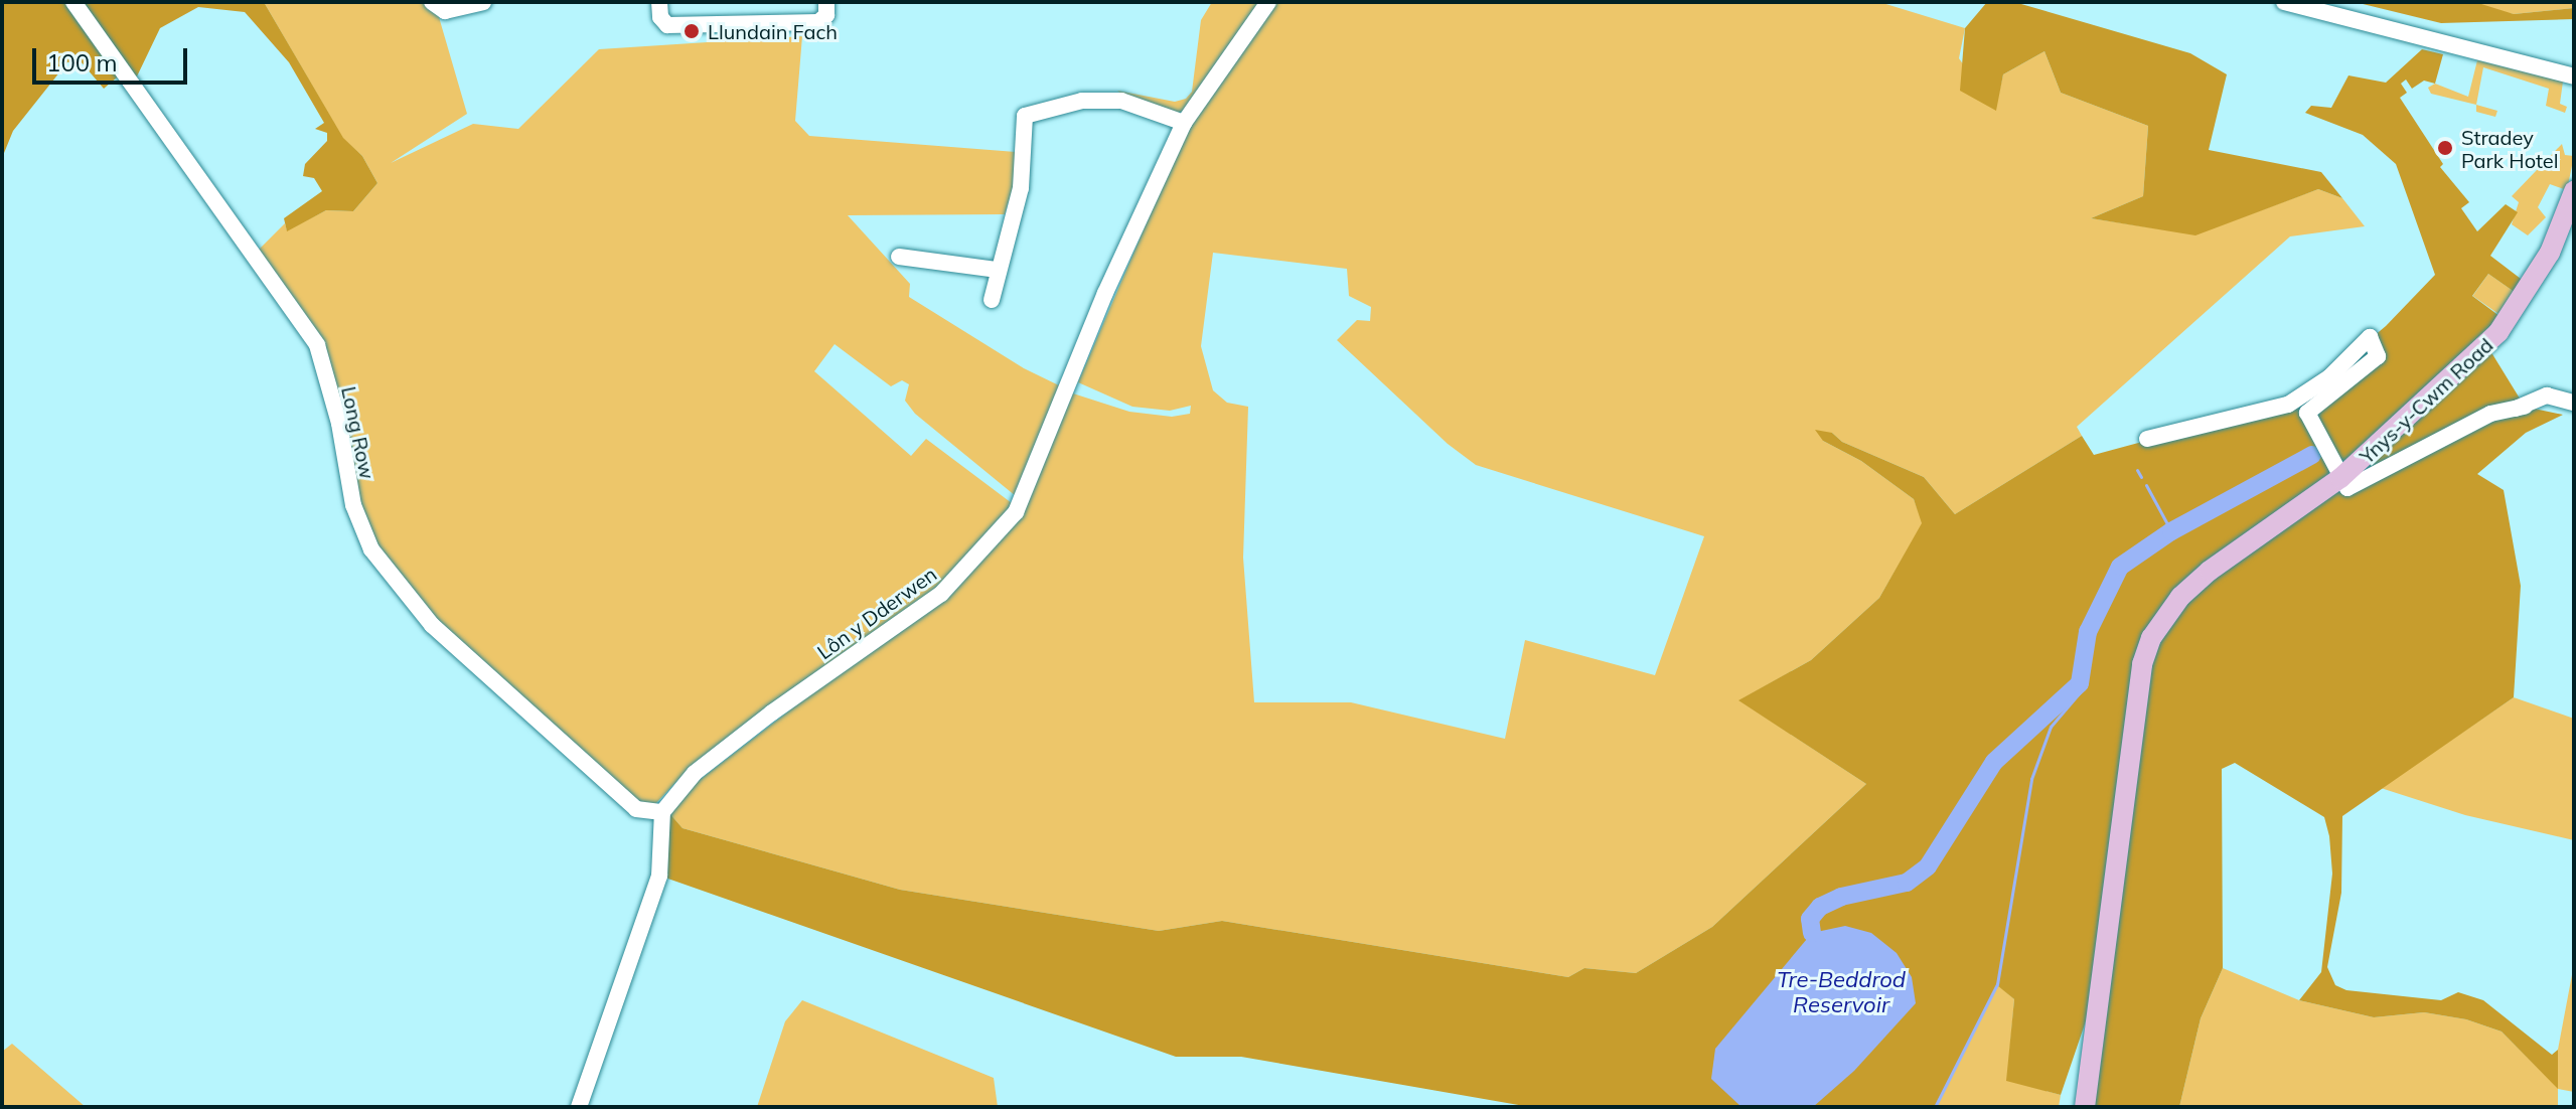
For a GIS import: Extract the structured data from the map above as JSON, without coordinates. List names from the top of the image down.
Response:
{
  "streets": {
    "main road": ["Ynys-y-Cwm Road"],
    "street": ["Long Row", "Lôn y Dderwen"]
  },
  "crossings": [
    ["Long Row", "Lôn y Dderwen"]
  ],
  "water": ["Tre-Beddrod Reservoir"],
  "places": ["Llundain Fach", "Stradey Park Hotel"],
  "scale_bar": "100 m"
}
